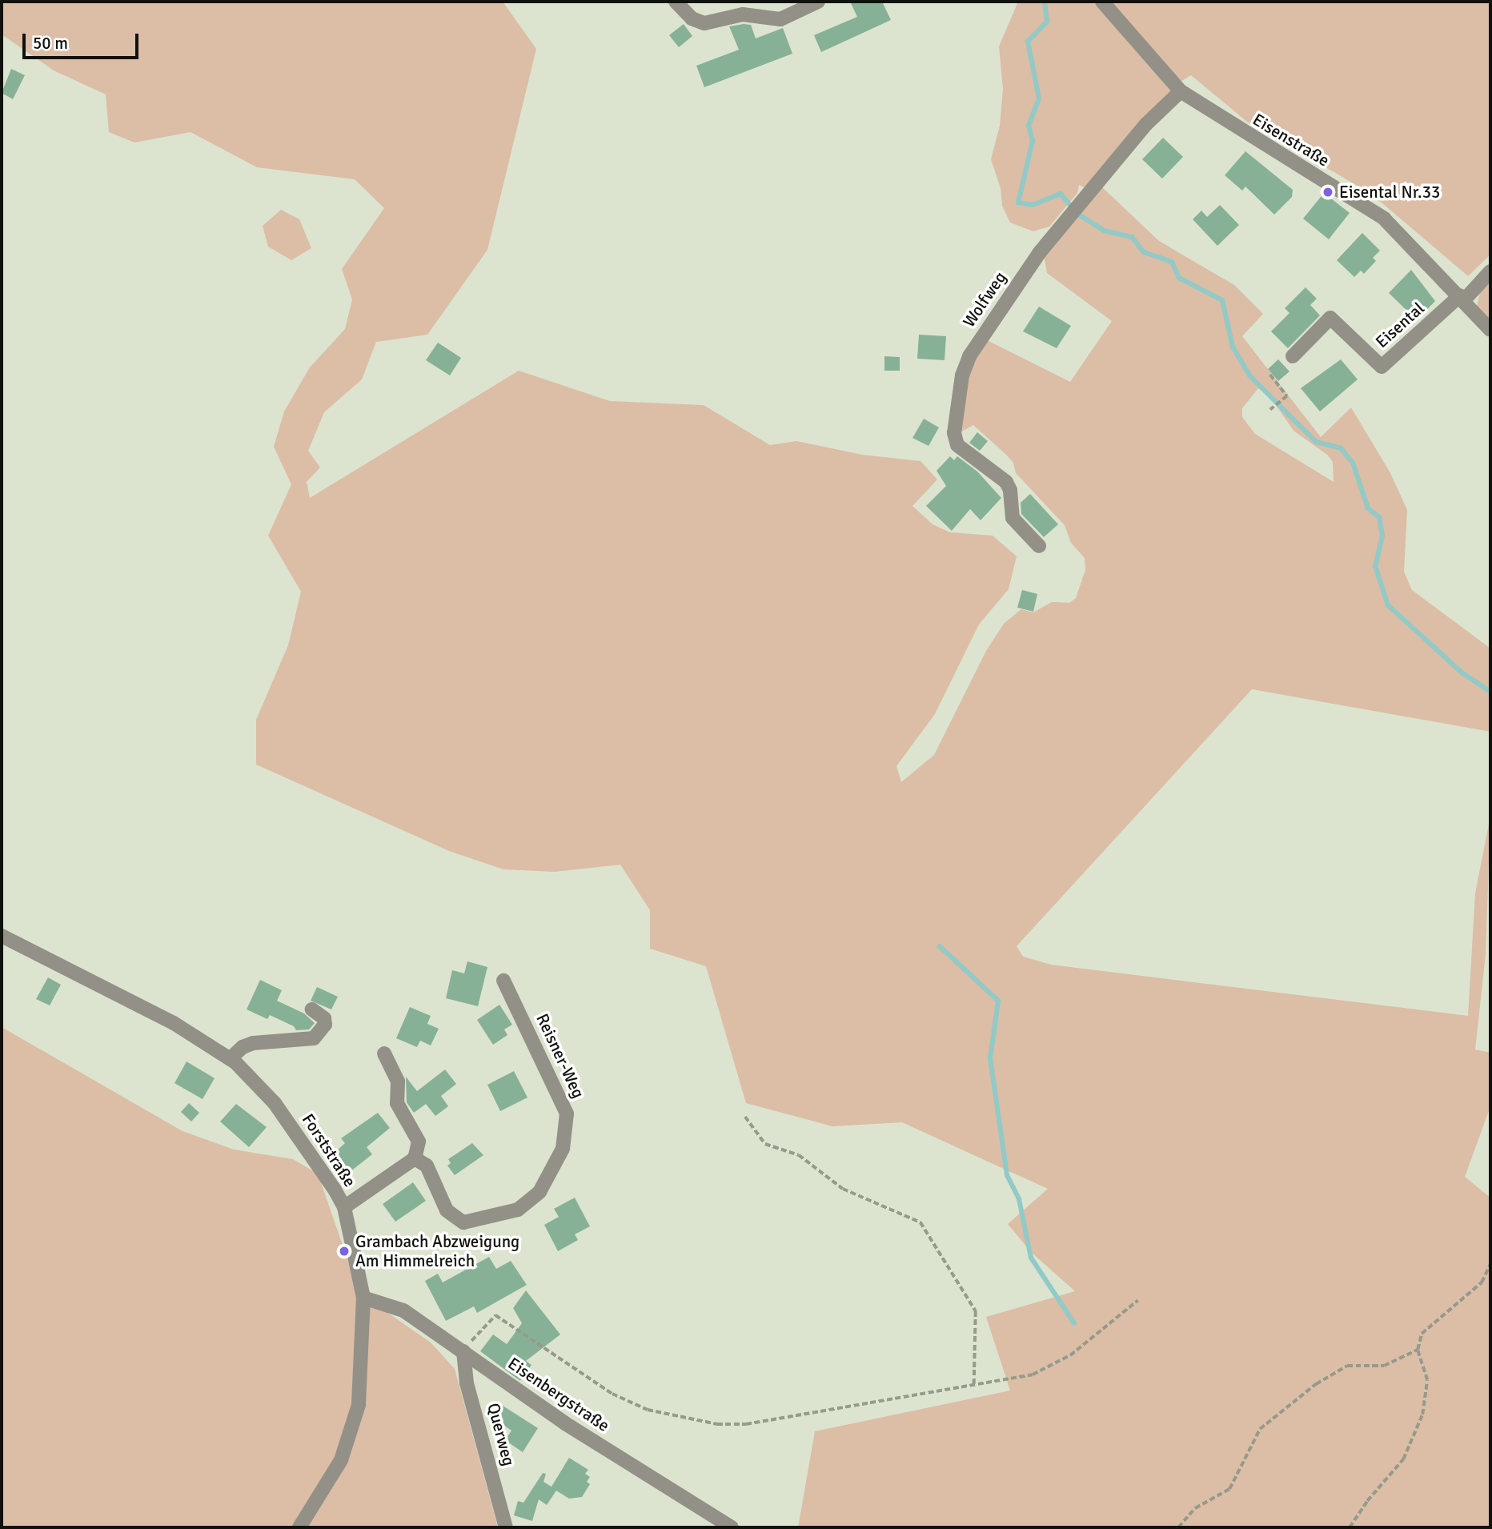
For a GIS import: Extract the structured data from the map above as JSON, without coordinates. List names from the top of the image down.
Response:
{
  "streets": {
    "street": [
      "Eisenstraße",
      "Wolfweg",
      "Eisental",
      "Reisner-Weg",
      "Forststraße",
      "Eisenbergstraße",
      "Querweg"
    ]
  },
  "crossings": [
    ["Eisenstraße", "Wolfweg"],
    ["Eisenstraße", "Eisental"],
    ["Forststraße", "Eisenbergstraße"],
    ["Eisenbergstraße", "Querweg"]
  ],
  "places": ["Eisental Nr.33", "Grambach Abzweigung Am Himmelreich"],
  "scale_bar": "50 m"
}
